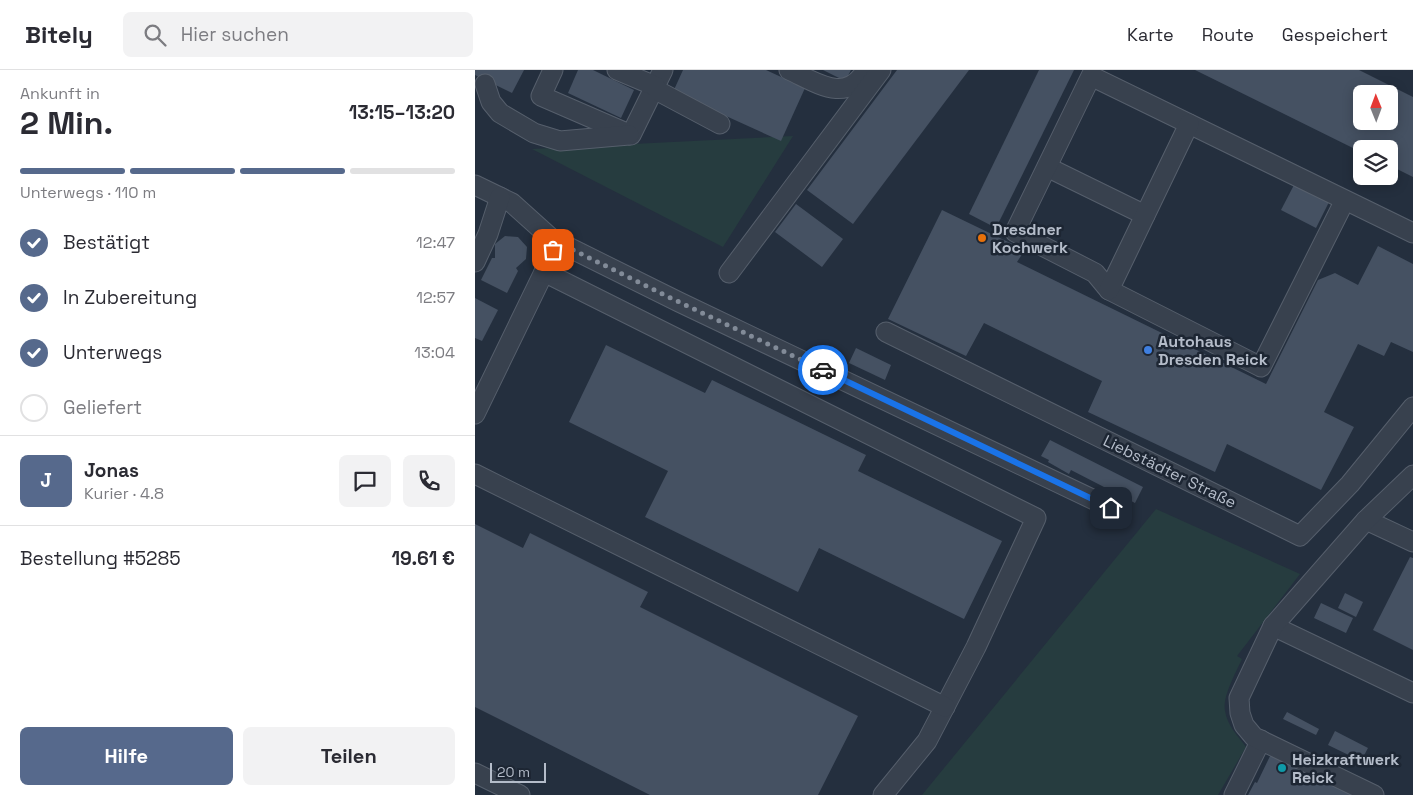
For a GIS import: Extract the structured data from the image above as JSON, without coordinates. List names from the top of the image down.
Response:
{
  "streets": {
    "lane": ["Liebstädter Straße"]
  },
  "places": ["Dresdner Kochwerk", "Autohaus Dresden Reick", "Heizkraftwerk Reick"],
  "scale_bar": "20 m",
  "north": "top",
  "page": {
    "header": "Bitely",
    "search": "Hier suchen",
    "nav": ["Karte", "Route", "Gespeichert"],
    "heading": ["2 Min.", "Ankunft in", "13:15–13:20"],
    "panel": [
      "Jonas",
      "Kurier · 4.8",
      "Bestellung #5285",
      "19.61 €"
    ],
    "bar": "Unterwegs · 110 m",
    "list": [
      ["Bestätigt", "12:47"],
      ["In Zubereitung", "12:57"],
      ["Unterwegs", "13:04"],
      "Geliefert"
    ],
    "round": "J",
    "buttons": ["Hilfe", "Teilen"],
    "scale": "20 m"
  }
}
